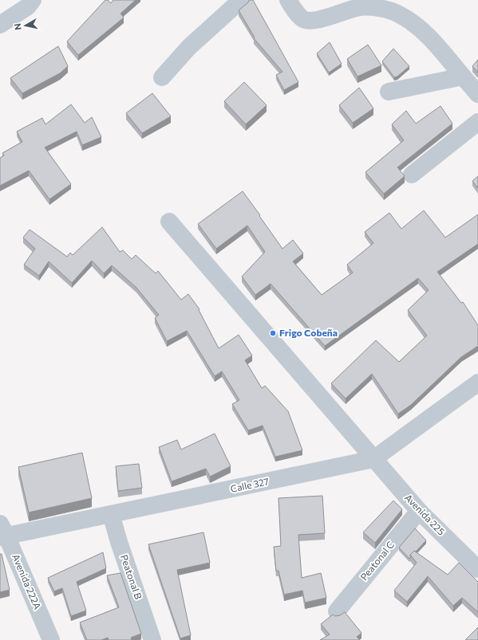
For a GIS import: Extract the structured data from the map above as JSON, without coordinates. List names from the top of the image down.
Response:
{
  "streets": {
    "street": [
      "Calle 327",
      "Avenida 225",
      "Peatonal C",
      "Peatonal B",
      "Avenida 222A"
    ]
  },
  "crossings": [
    ["Calle 327", "Avenida 225"],
    ["Calle 327", "Peatonal B"],
    ["Calle 327", "Avenida 222A"],
    ["Avenida 225", "Peatonal C"]
  ],
  "places": ["Frigo Cobeña"],
  "north": "left"
}
